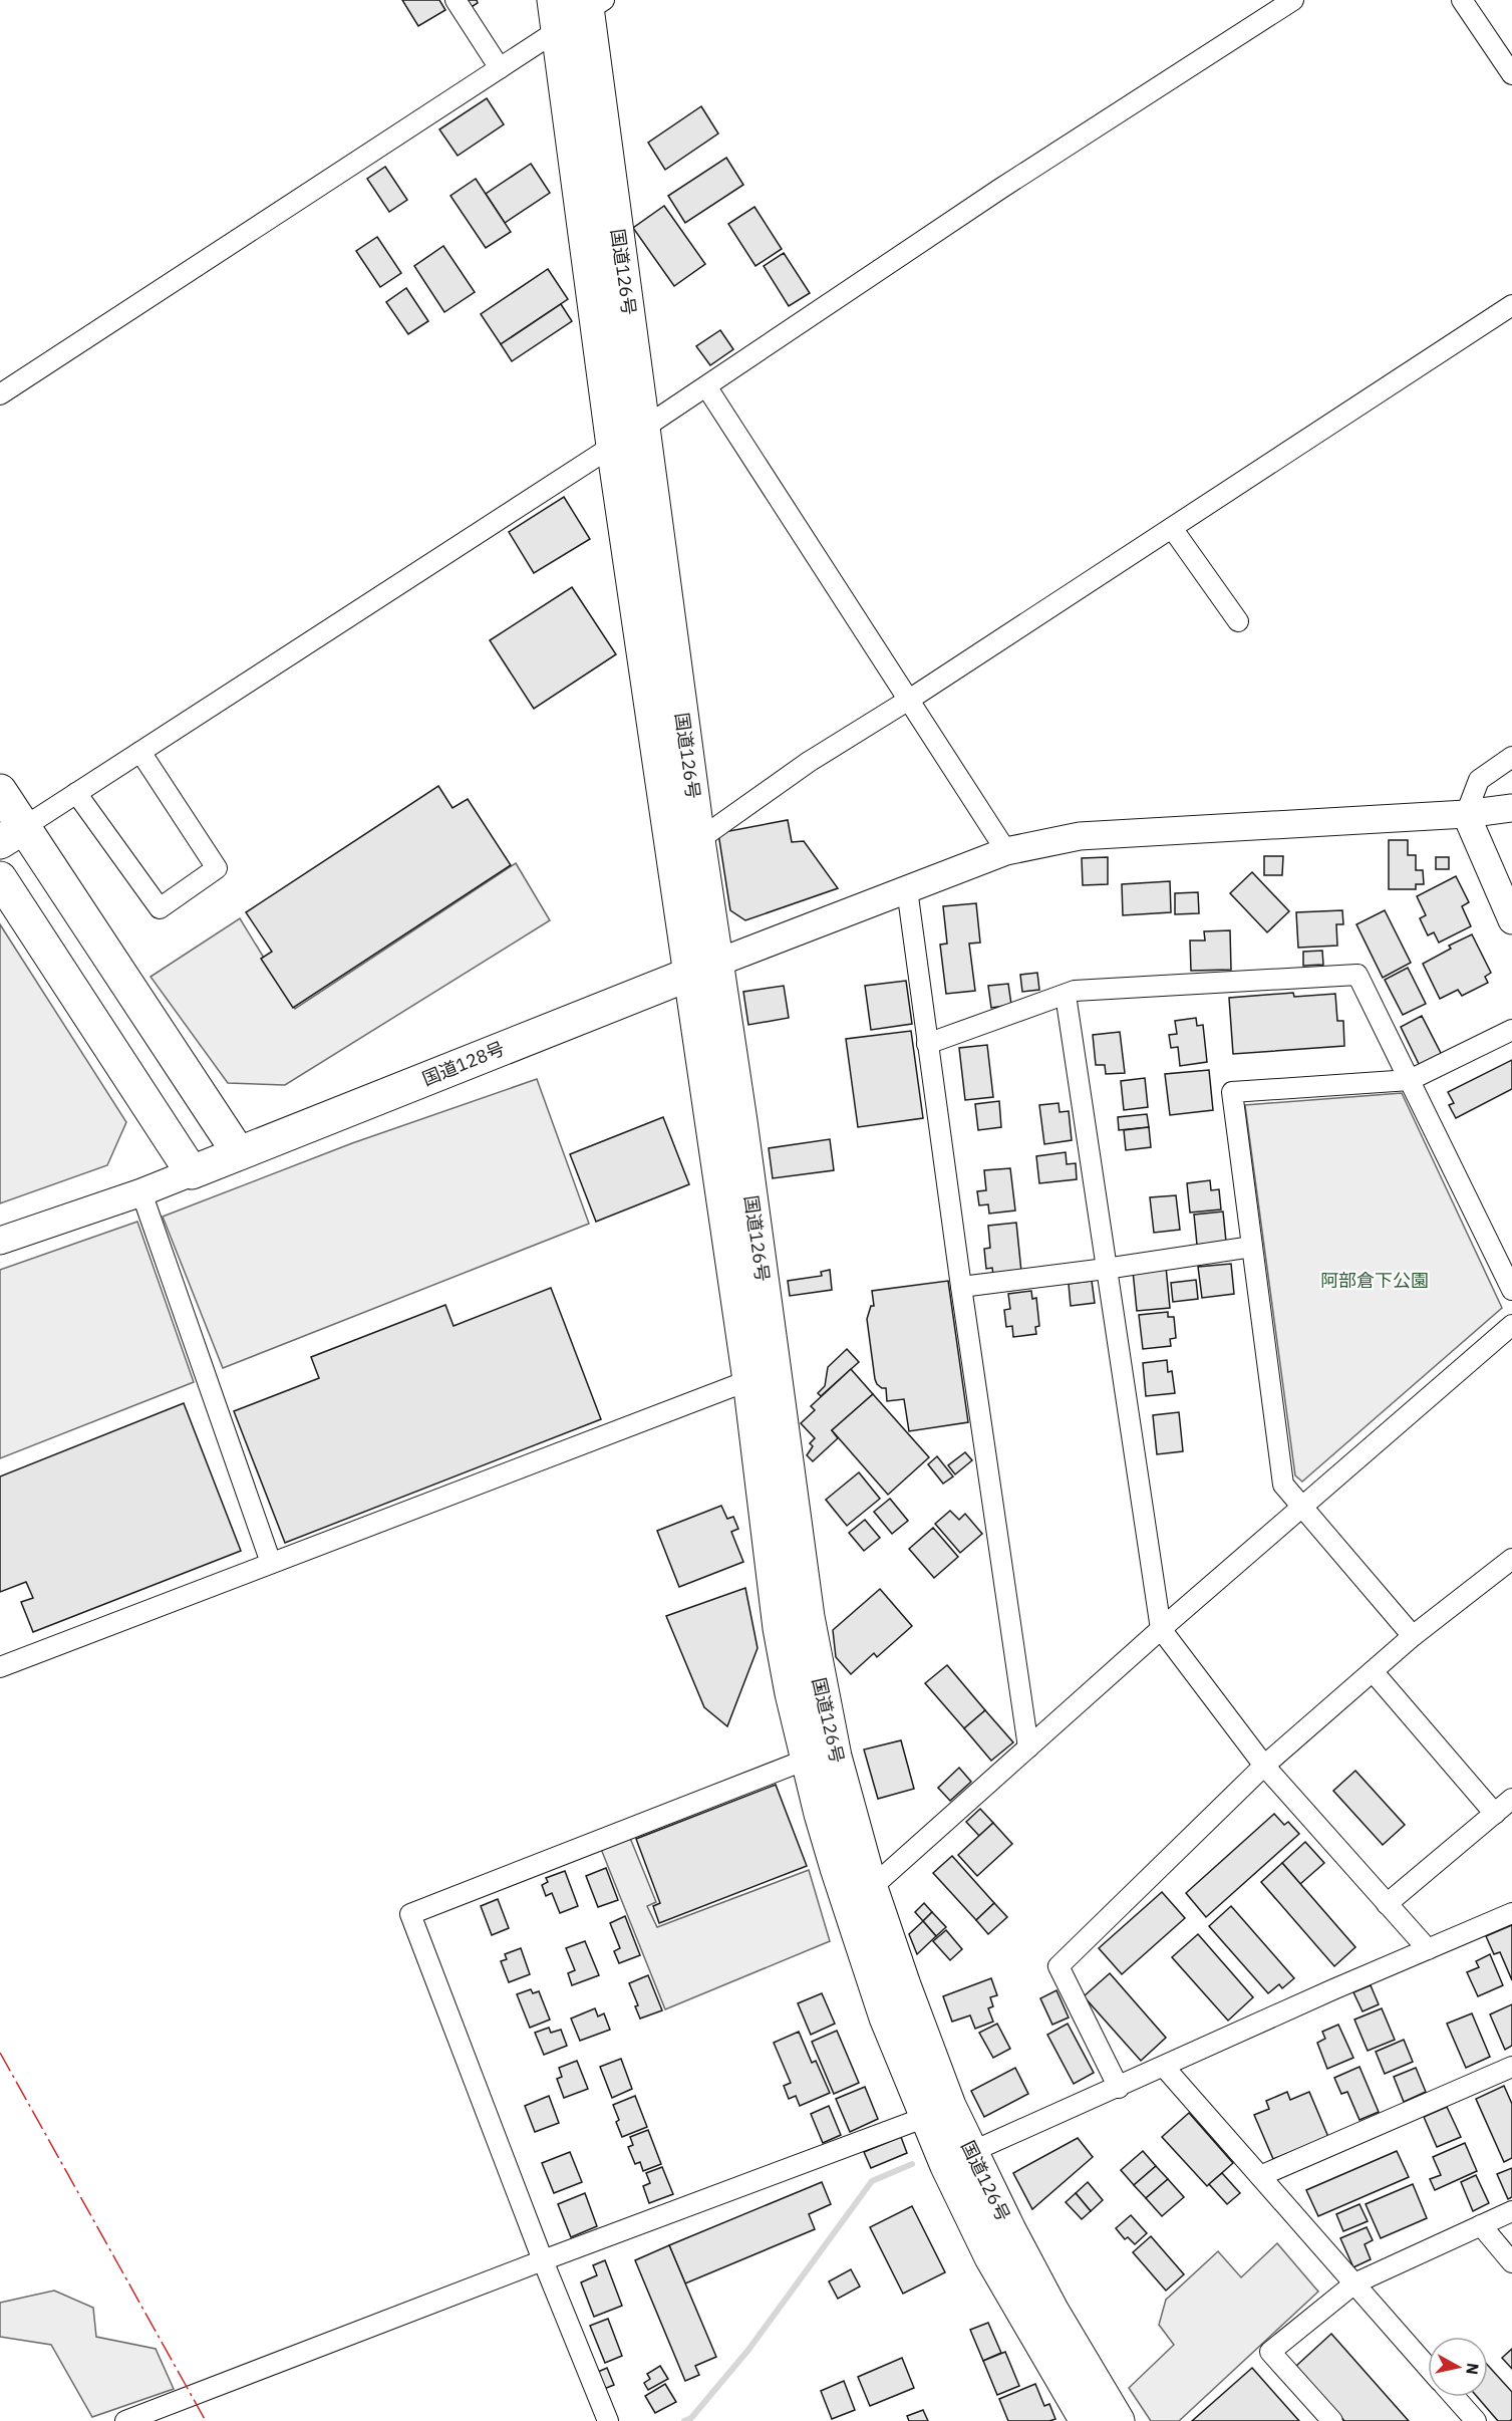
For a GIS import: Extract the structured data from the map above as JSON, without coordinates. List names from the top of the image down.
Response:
{
  "streets": {
    "highway": ["国道126号", "国道128号"]
  },
  "crossings": [
    ["国道126号", "国道128号"]
  ],
  "parks": ["阿部倉下公園"],
  "north": "right"
}
